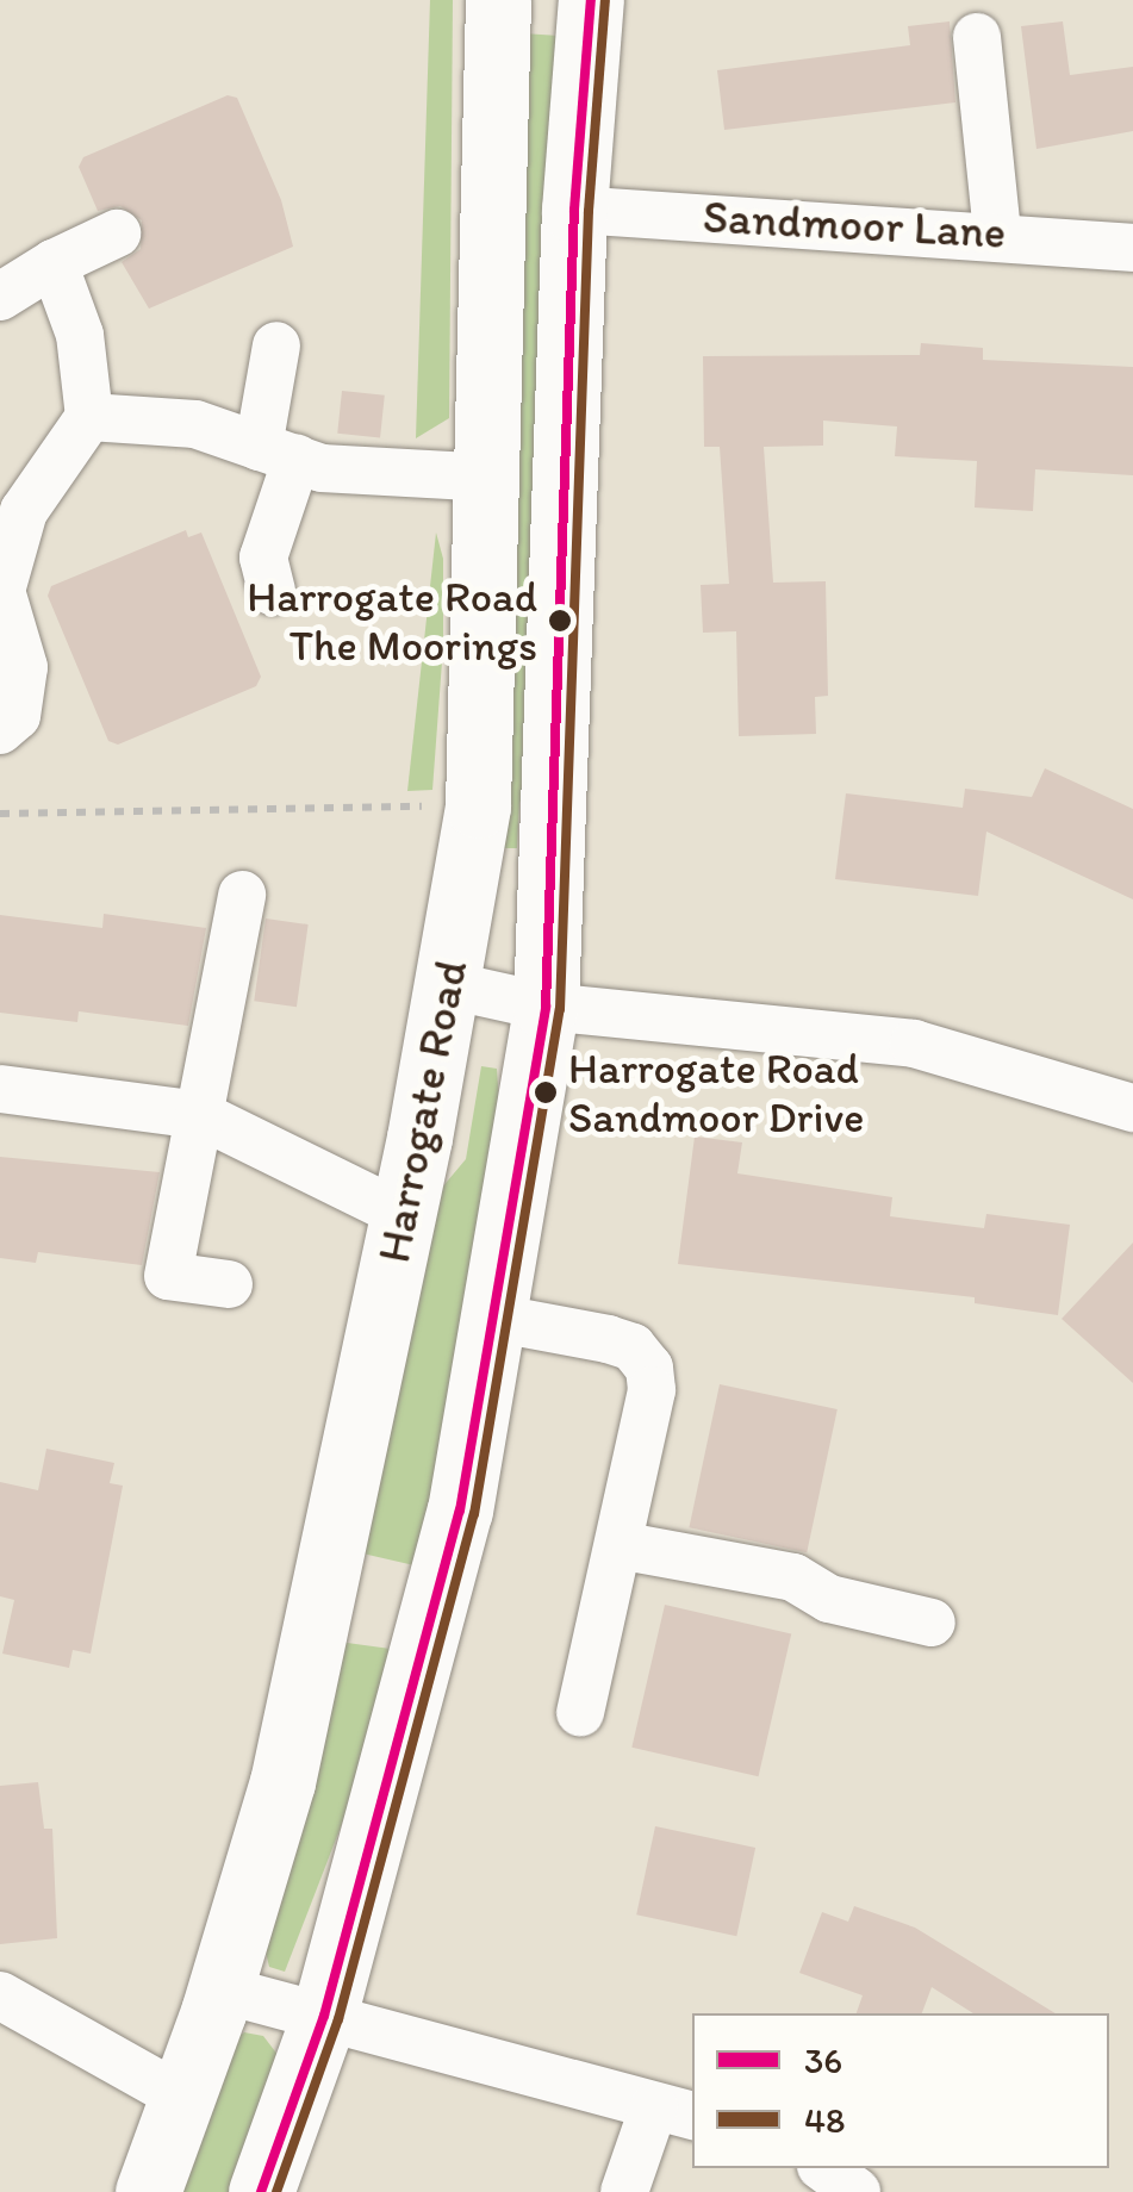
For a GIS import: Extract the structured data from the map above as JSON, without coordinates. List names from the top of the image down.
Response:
{
  "streets": {
    "highway": ["Harrogate Road"],
    "street": ["Sandmoor Lane"]
  },
  "places": ["Harrogate Road The Moorings", "Harrogate Road Sandmoor Drive"],
  "lines": ["transit line 36", "transit line 48"],
  "legend": ["36", "48"]
}
